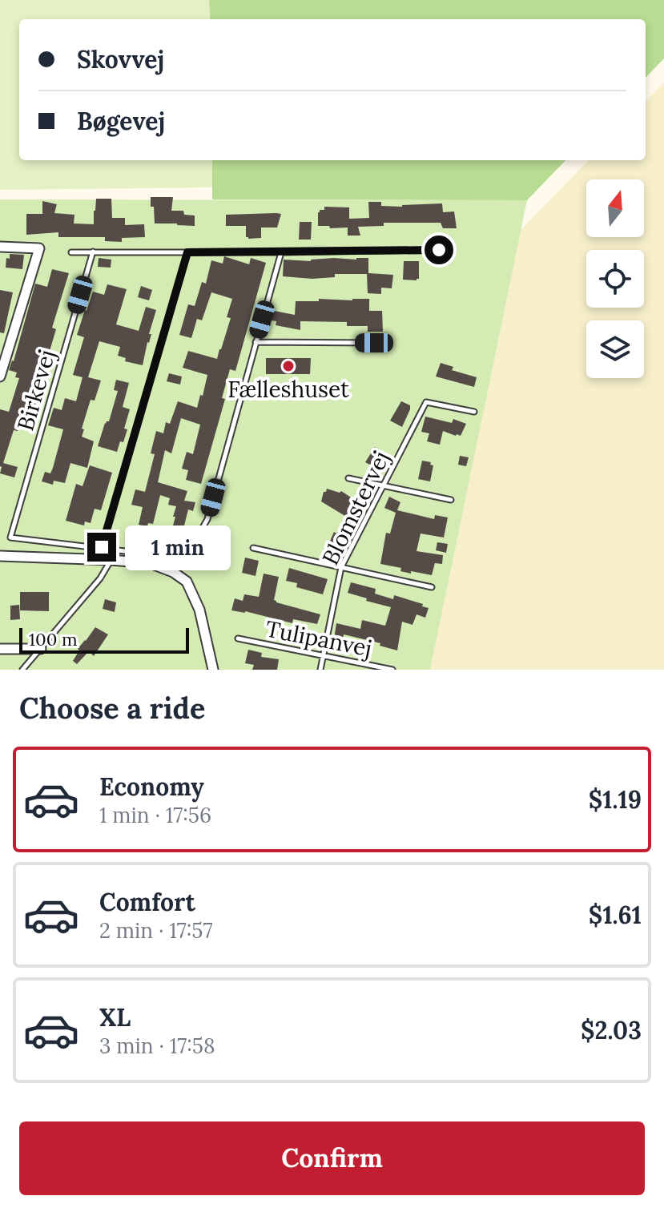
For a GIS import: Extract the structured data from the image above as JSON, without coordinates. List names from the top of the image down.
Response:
{
  "streets": {
    "lane": ["Birkevej", "Blomstervej", "Tulipanvej"]
  },
  "crossings": [
    ["Blomstervej", "Tulipanvej"]
  ],
  "places": ["Fælleshuset"],
  "scale_bar": "100 m",
  "north": "top",
  "page": {
    "banner": ["Skovvej", "Bøgevej"],
    "bubble": "1 min",
    "scale": "100 m",
    "heading": "Choose a ride",
    "list": [
      {
        "name": "Economy",
        "note": "1 min · 17:56",
        "value": "$1.19"
      },
      {
        "name": "Comfort",
        "note": "2 min · 17:57",
        "value": "$1.61"
      },
      {
        "name": "XL",
        "note": "3 min · 17:58",
        "value": "$2.03"
      }
    ],
    "buttons": "Confirm"
  }
}
